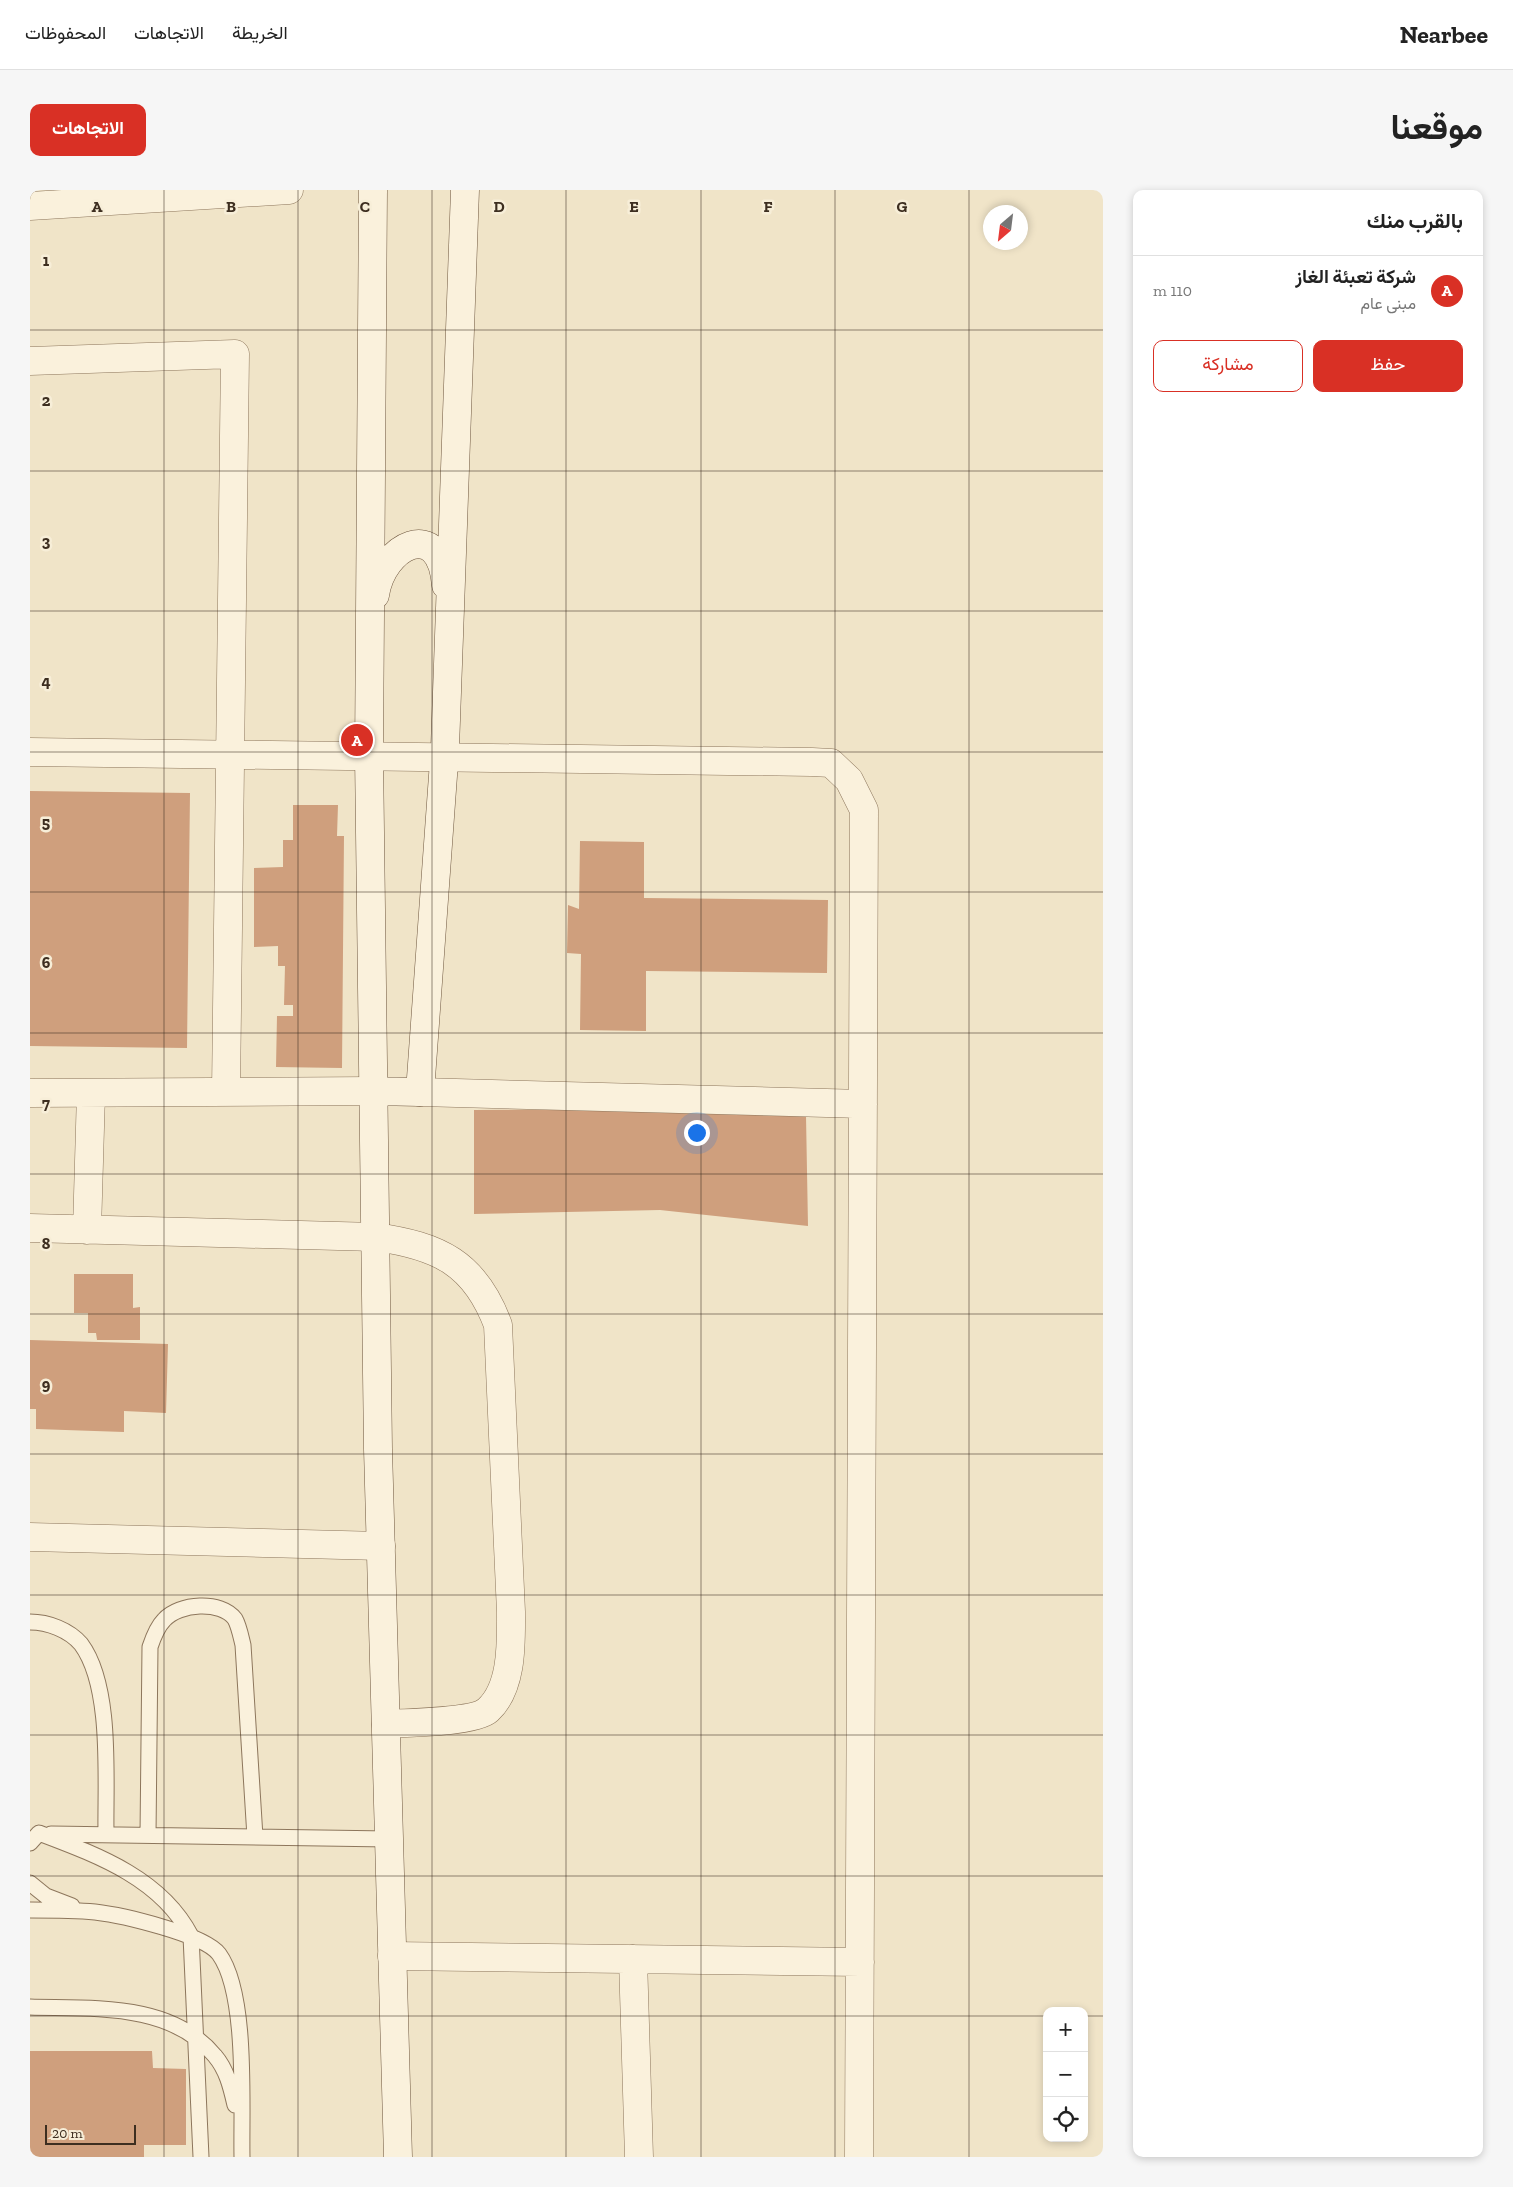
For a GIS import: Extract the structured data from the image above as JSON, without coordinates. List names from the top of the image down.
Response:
{
  "scale_bar": "20 m",
  "north": "bottom left",
  "page": {
    "header": "Nearbee",
    "nav": ["الخريطة", "الاتجاهات", "المحفوظات"],
    "title": "موقعنا",
    "buttons": [
      "الاتجاهات",
      ["حفظ", "مشاركة"]
    ],
    "heading": "بالقرب منك",
    "list": [
      {
        "mark": "A",
        "name": "شركة تعبئة الغاز",
        "note": "مبنى عام",
        "value": "110 m"
      }
    ],
    "pins": "A",
    "map_buttons": ["+", "−"],
    "scale": "20 m"
  },
  "grid": {
    "columns": [
      "A",
      "B",
      "C",
      "D",
      "E",
      "F",
      "G"
    ],
    "rows": [
      "1",
      "2",
      "3",
      "4",
      "5",
      "6",
      "7",
      "8",
      "9"
    ]
  }
}
